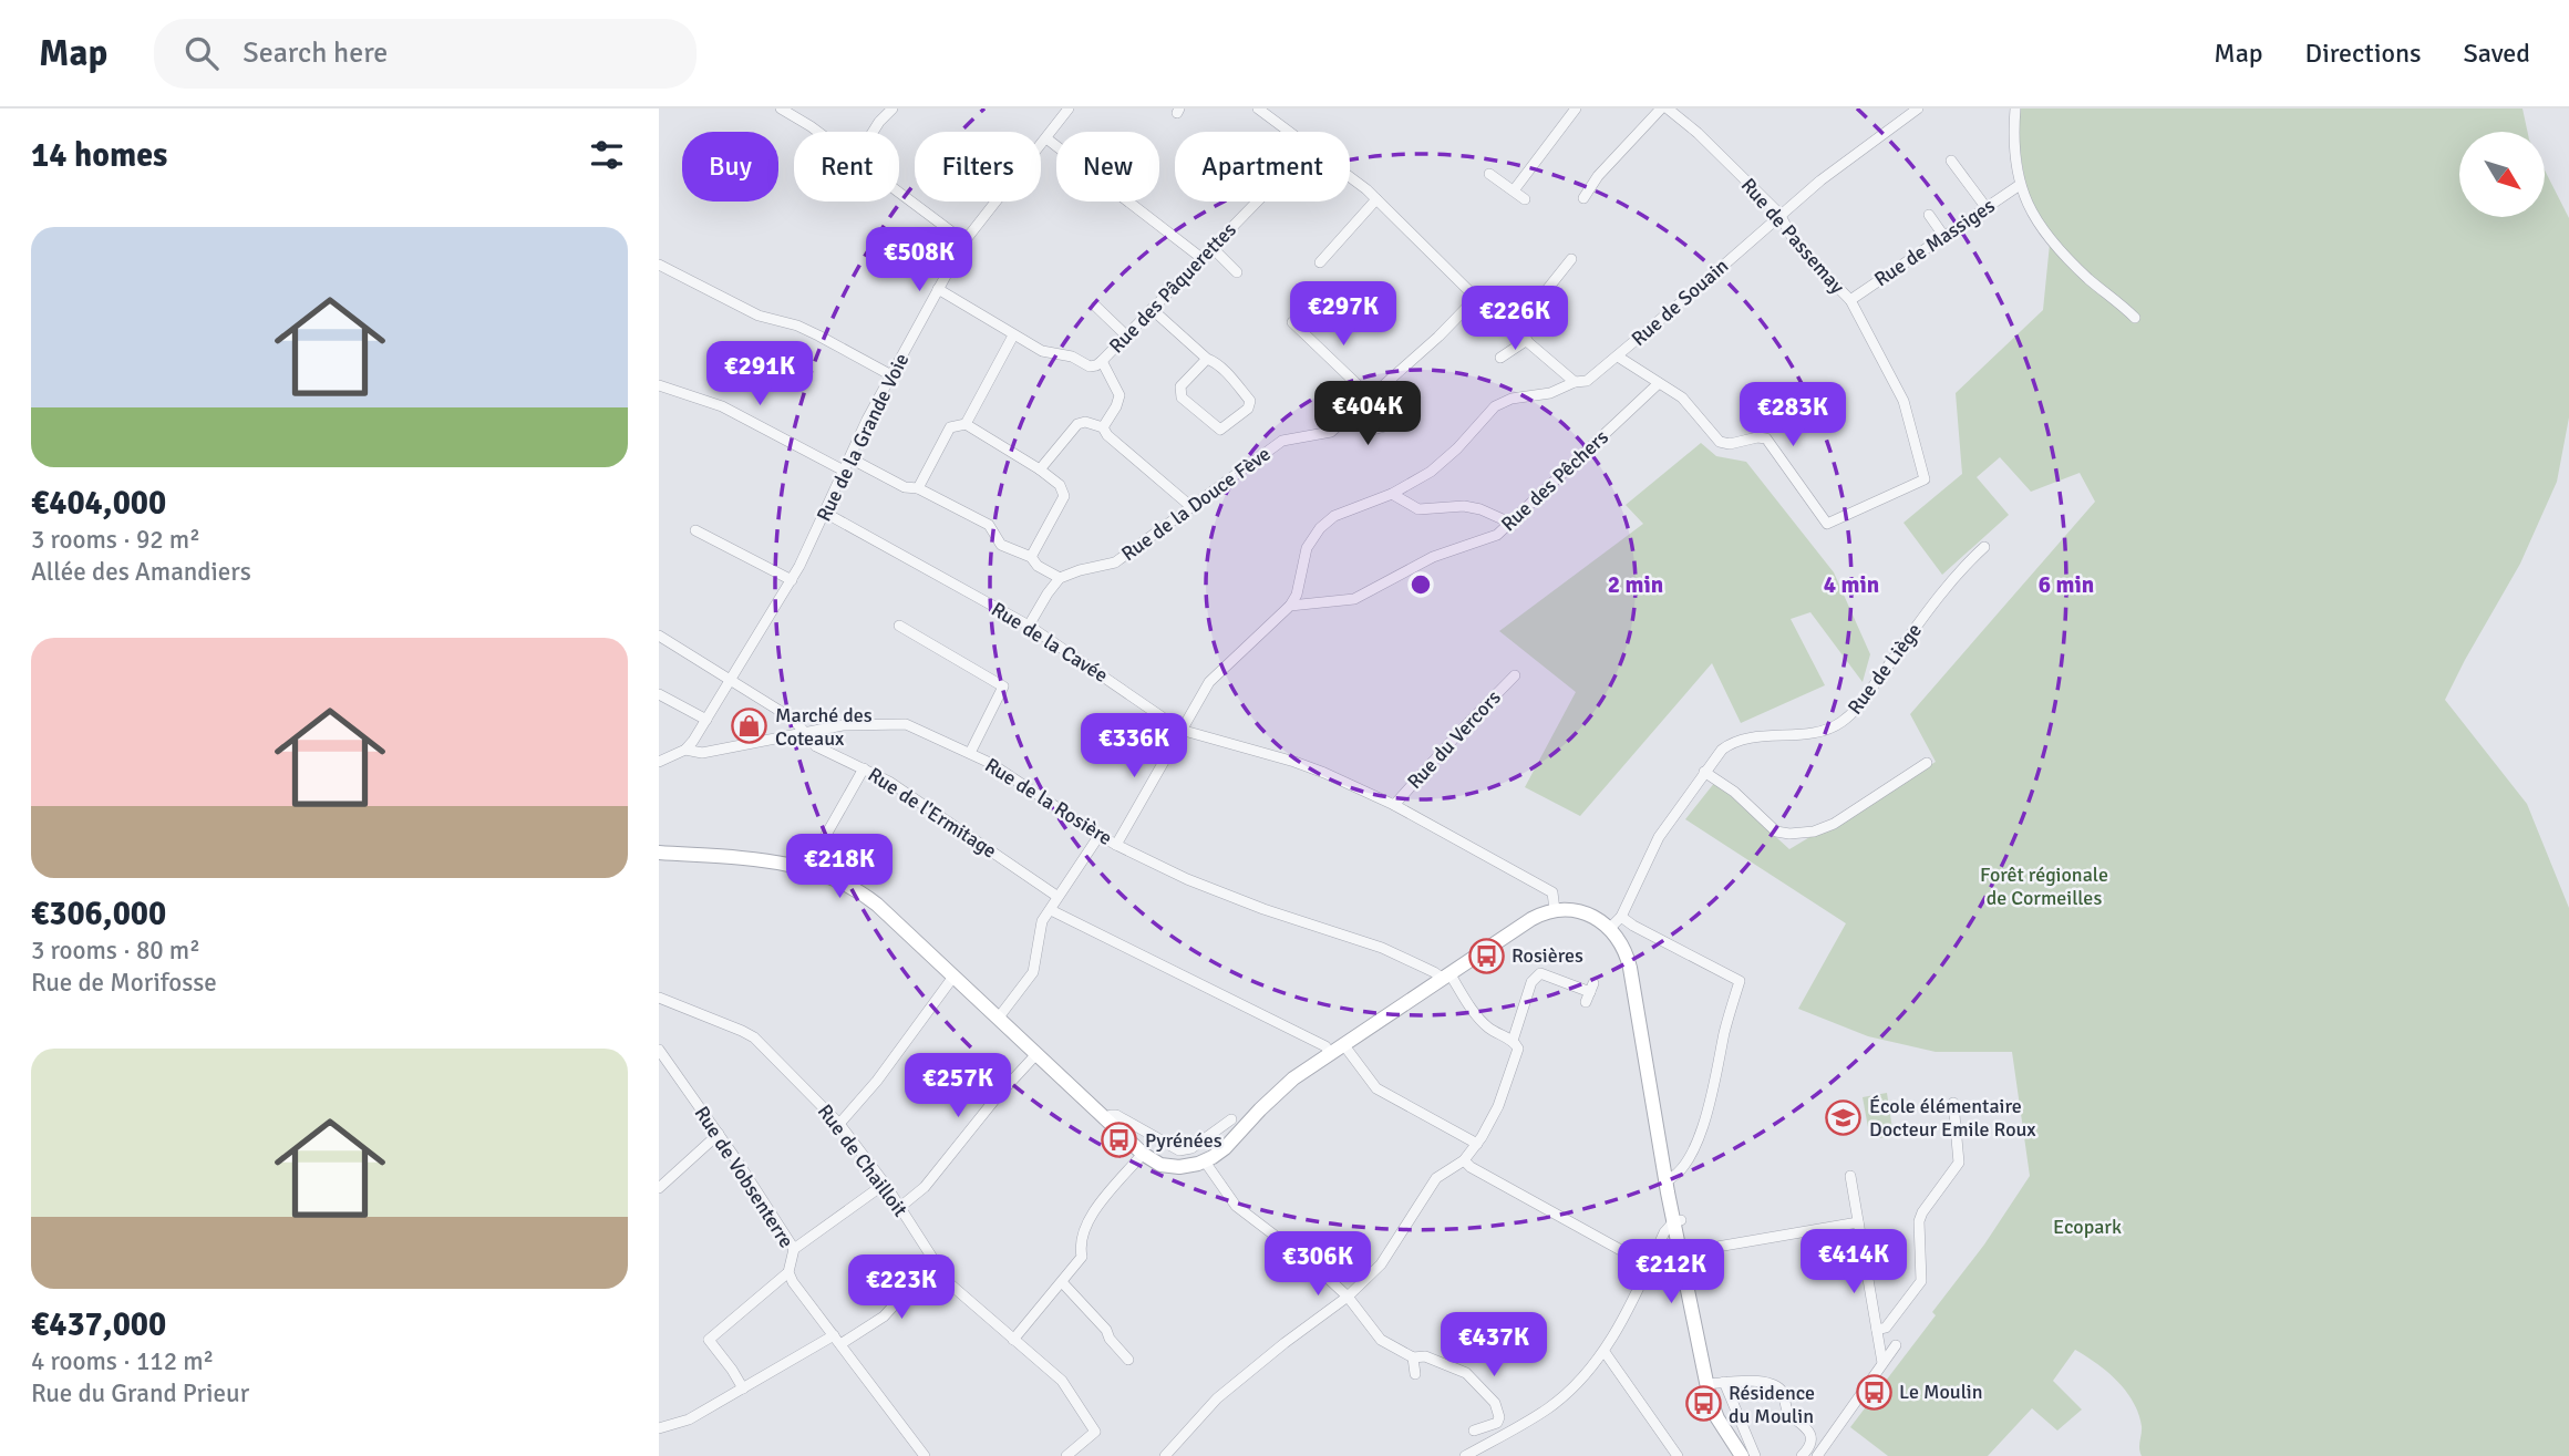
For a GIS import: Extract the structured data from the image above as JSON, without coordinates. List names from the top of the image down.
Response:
{
  "streets": {
    "street": [
      "Rue de Passemay",
      "Rue de Massiges",
      "Rue des Pâquerettes",
      "Rue de Souain",
      "Rue de la Grande Voie",
      "Rue des Pêchers",
      "Rue de la Douce Fève",
      "Rue de la Cavée",
      "Rue de Liège",
      "Rue du Vercors",
      "Rue de la Rosière",
      "Rue de l'Ermitage",
      "Rue de Chailloit",
      "Rue de Vobsenterre"
    ]
  },
  "crossings": [
    ["Rue de Passemay", "Rue de Massiges"],
    ["Rue de Passemay", "Rue de Souain"],
    ["Rue de Passemay", "Rue des Pêchers"],
    ["Rue de Souain", "Rue des Pêchers"],
    ["Rue de la Grande Voie", "Rue de la Cavée"],
    ["Rue de la Grande Voie", "Rue de la Rosière"],
    ["Rue de la Grande Voie", "Rue de l'Ermitage"],
    ["Rue de la Cavée", "Rue du Vercors"],
    ["Rue de la Rosière", "Rue de l'Ermitage"]
  ],
  "parks": ["Forêt régionale de Cormeilles", "Ecopark"],
  "places": {
    "shop": ["Marché des Coteaux"],
    "bus stop": [
      "Rosières",
      "Pyrénées",
      "Le Moulin",
      "Résidence du Moulin"
    ],
    "school or university": ["École élémentaire Docteur Emile Roux"]
  },
  "north": "bottom right",
  "page": {
    "header": "Map",
    "search": "Search here",
    "nav": ["Map", "Directions", "Saved"],
    "heading": "14 homes",
    "chip": [
      "Buy",
      "Rent",
      "Filters",
      "New",
      "Apartment"
    ],
    "list": [
      {
        "name": "€404,000",
        "note": "3 rooms · 92 m² · Allée des Amandiers"
      },
      {
        "name": "€306,000",
        "note": "3 rooms · 80 m² · Rue de Morifosse"
      },
      {
        "name": "€437,000",
        "note": "4 rooms · 112 m² · Rue du Grand Prieur"
      }
    ],
    "price": [
      "€508K",
      "€297K",
      "€226K",
      "€291K",
      "€404K",
      "€283K",
      "€336K",
      "€218K",
      "€257K",
      "€414K",
      "€306K",
      "€212K",
      "€223K",
      "€437K"
    ]
  },
  "rings": ["2 min", "4 min", "6 min"]
}
